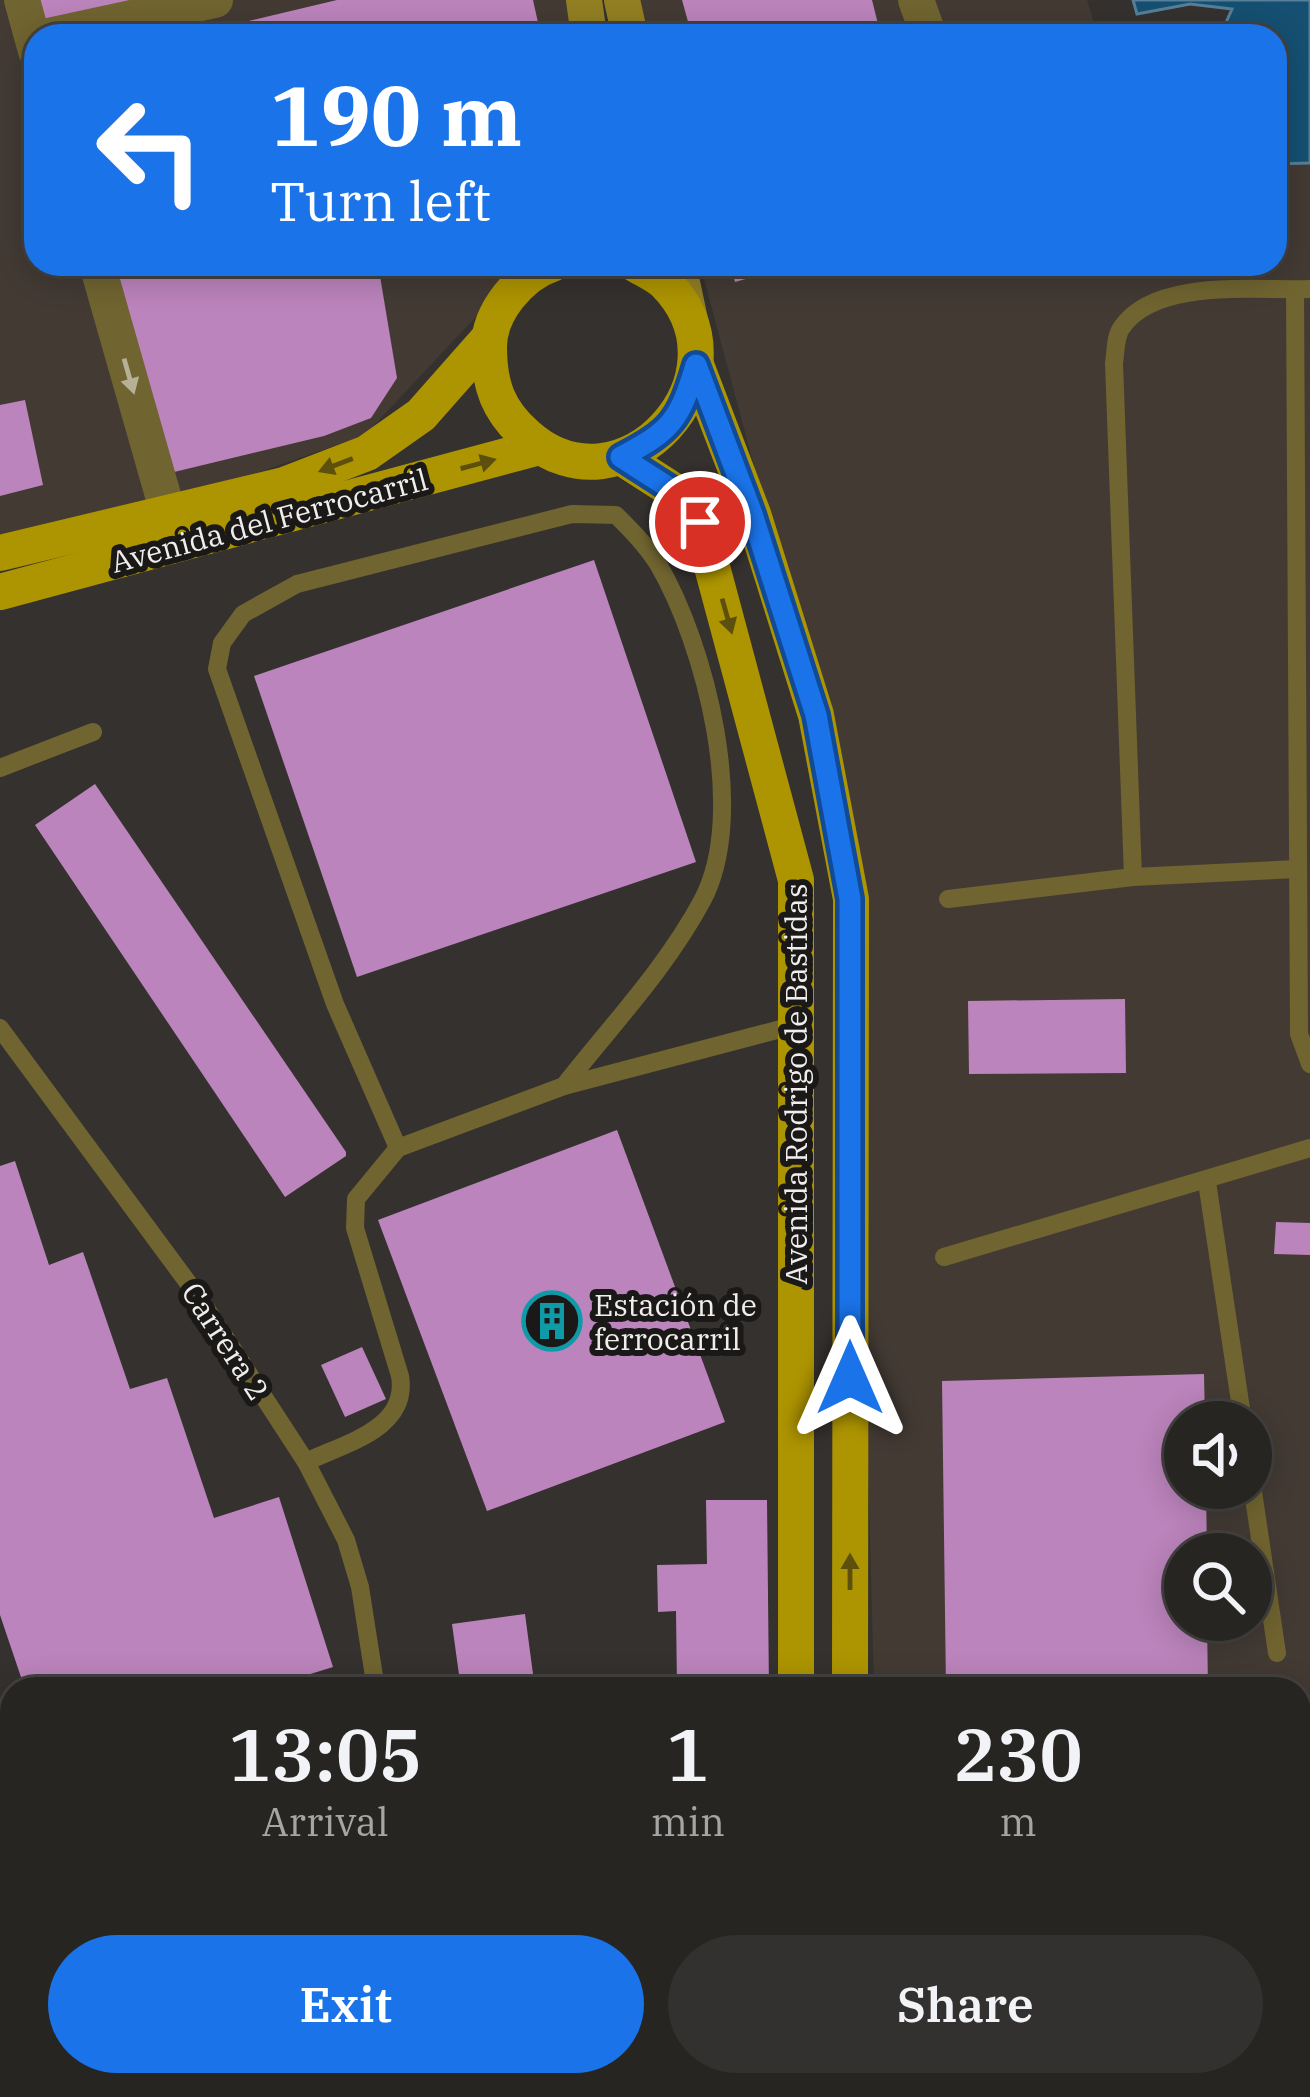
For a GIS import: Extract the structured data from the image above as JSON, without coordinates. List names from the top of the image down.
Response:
{
  "streets": {
    "main road": ["Avenida del Ferrocarril", "Avenida Rodrigo de Bastidas"],
    "lane": ["Carrera 2"]
  },
  "places": {
    "building": ["Estación de ferrocarril"]
  },
  "page": {
    "turn": ["190 m", "Turn left"],
    "eta": [
      "13:05",
      "Arrival",
      "1",
      "min",
      "230",
      "m"
    ],
    "buttons": ["Exit", "Share"]
  }
}
